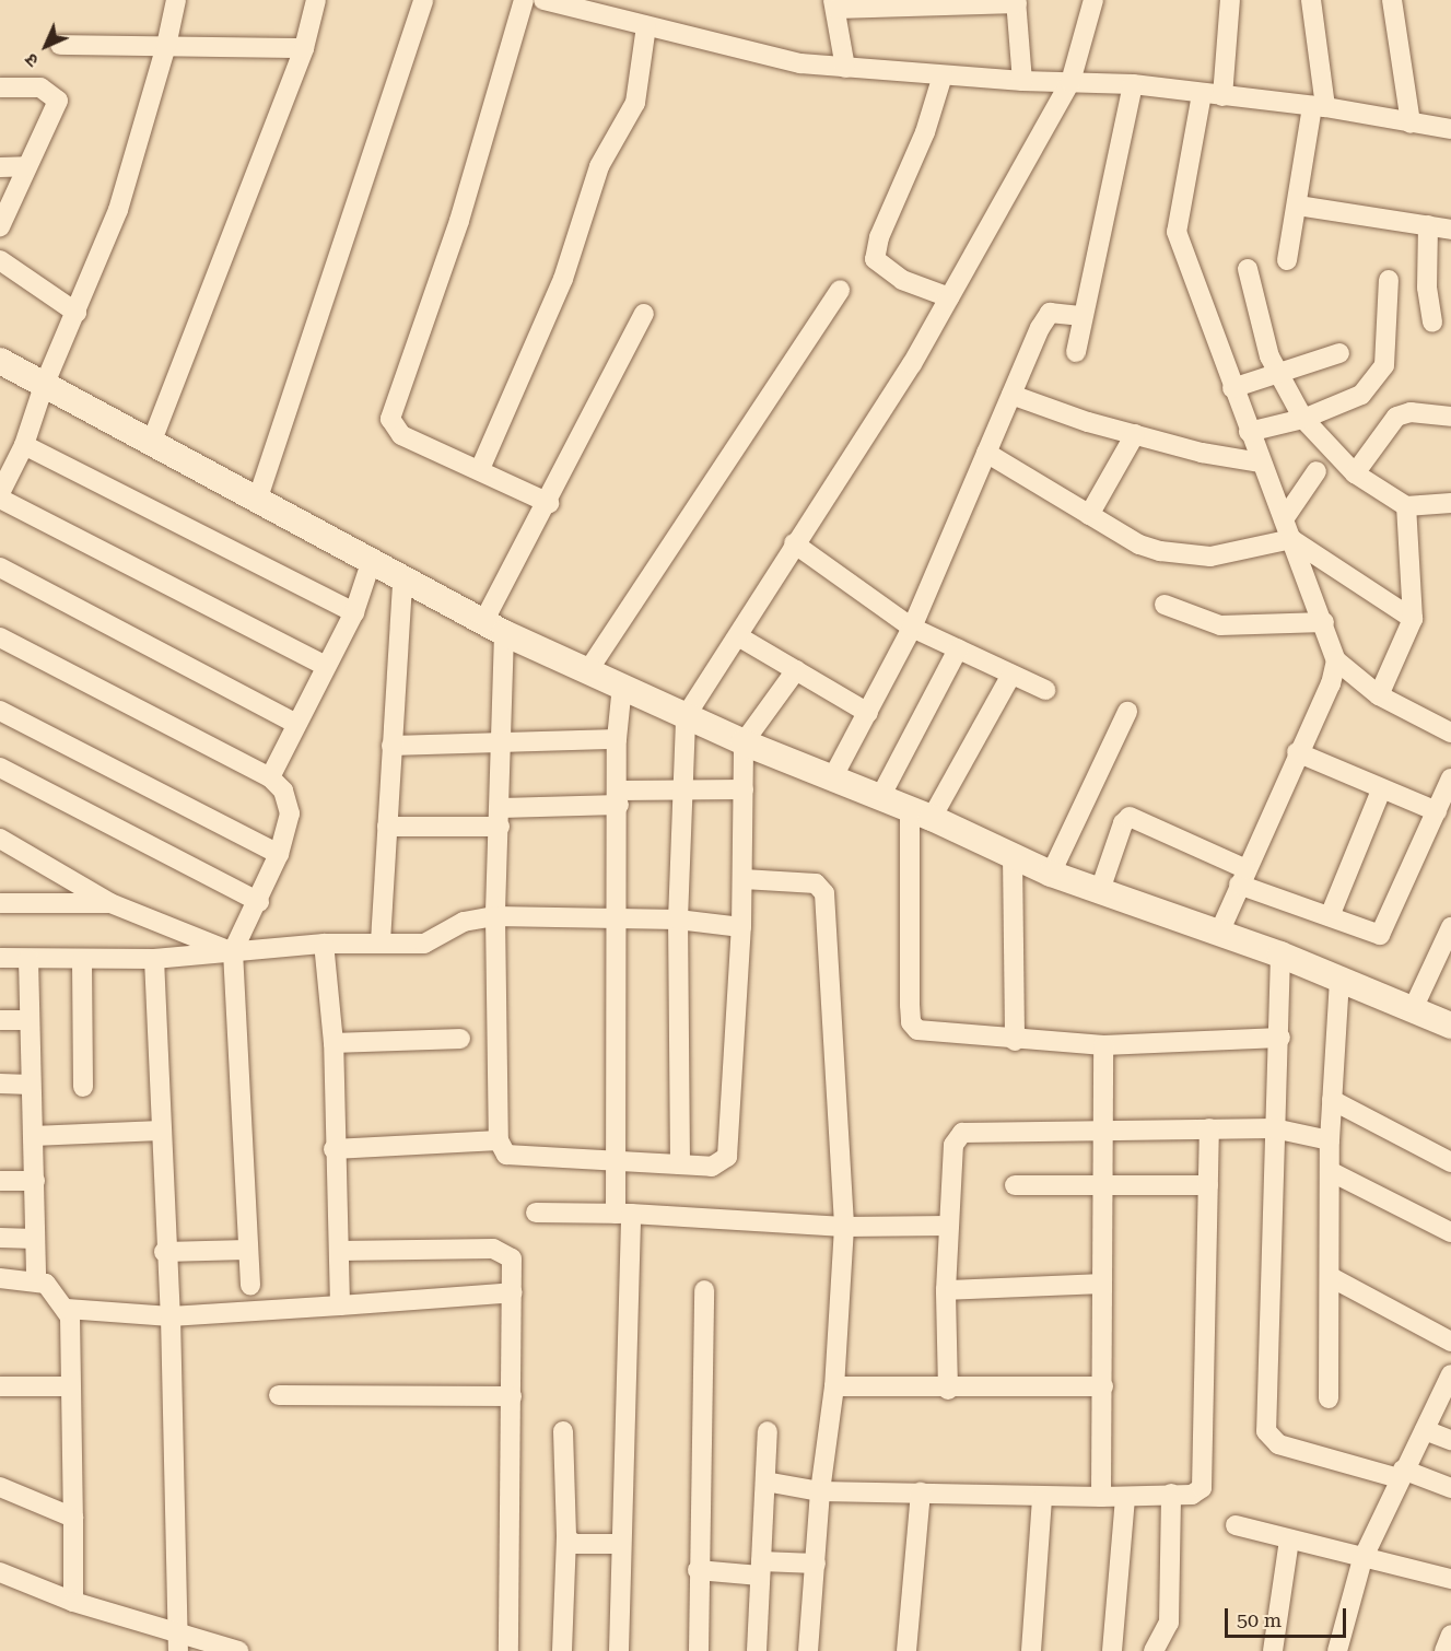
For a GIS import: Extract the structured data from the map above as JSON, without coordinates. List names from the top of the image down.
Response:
{
  "scale_bar": "50 m",
  "north": "bottom left"
}
